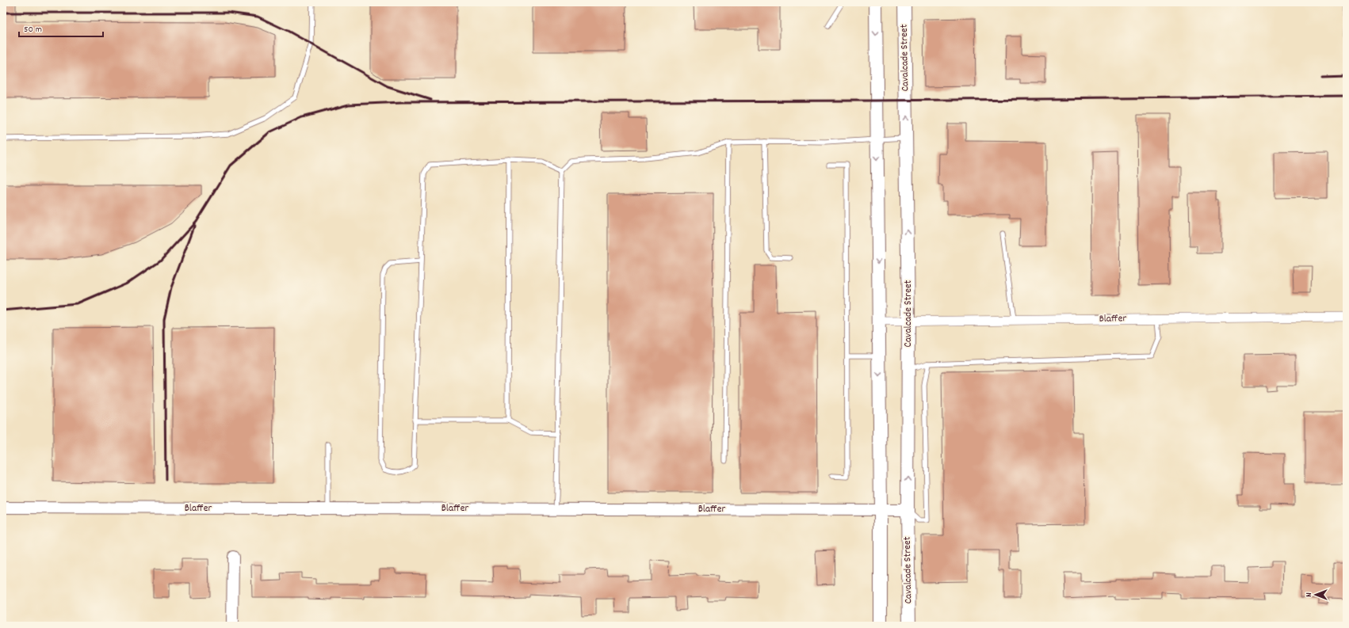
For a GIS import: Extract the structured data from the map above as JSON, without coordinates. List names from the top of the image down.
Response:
{
  "streets": {
    "main road": ["Cavalcade Street"],
    "street": ["Blaffer"]
  },
  "crossings": [
    ["Cavalcade Street", "Blaffer"]
  ],
  "scale_bar": "50 m",
  "north": "left"
}
